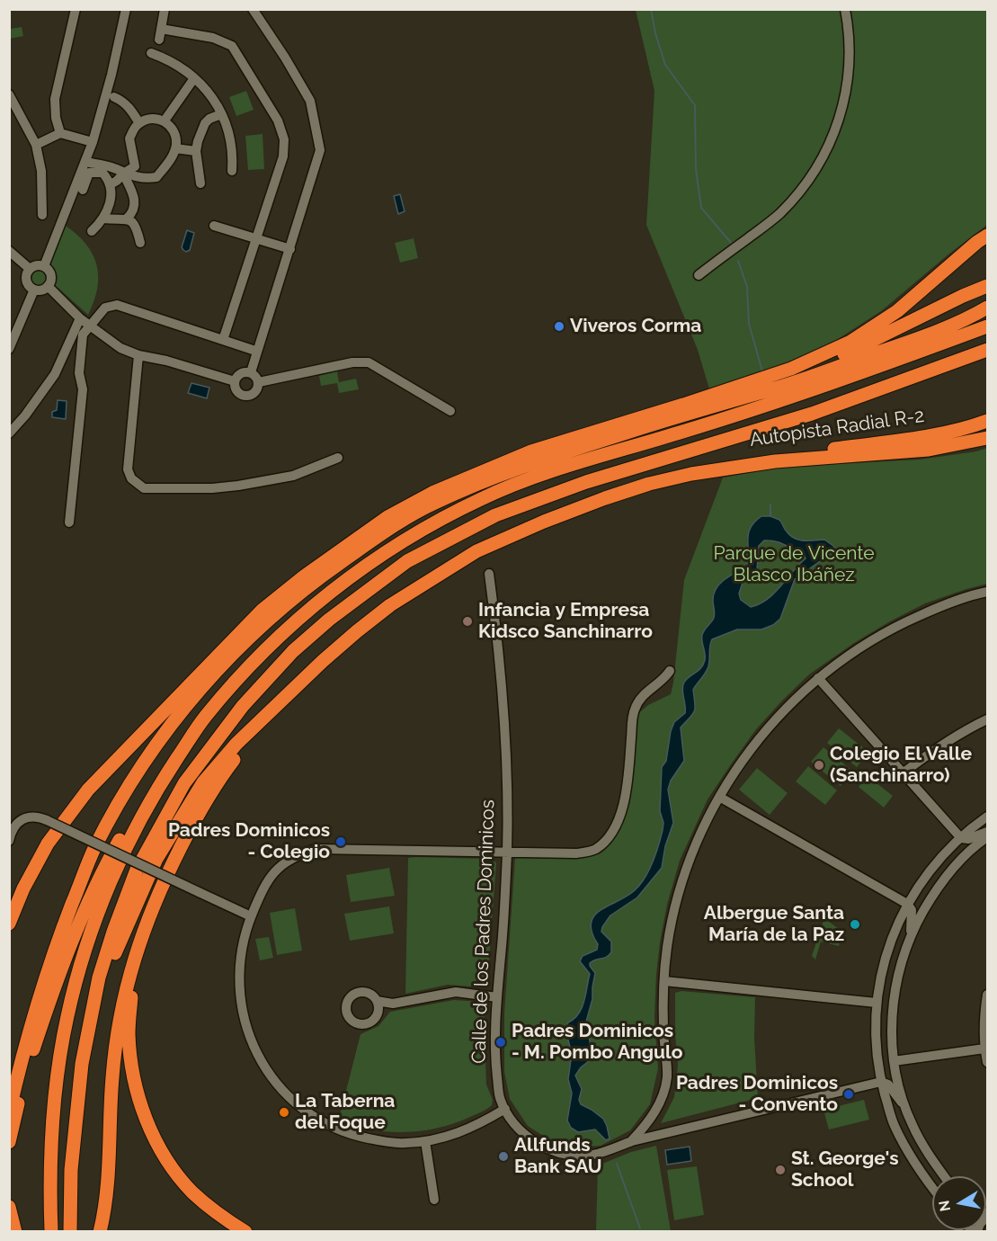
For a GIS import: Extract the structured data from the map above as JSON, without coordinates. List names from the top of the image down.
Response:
{
  "streets": {
    "highway": ["Autopista Radial R-2"],
    "street": ["Calle de los Padres Dominicos"]
  },
  "parks": ["Parque de Vicente Blasco Ibáñez"],
  "places": [
    "Viveros Corma",
    "Infancia y Empresa Kidsco Sanchinarro",
    "Colegio El Valle (Sanchinarro)",
    "Padres Dominicos - Colegio",
    "Albergue Santa María de la Paz",
    "Padres Dominicos - M. Pombo Angulo",
    "Padres Dominicos - Convento",
    "La Taberna del Foque",
    "Allfunds Bank SAU",
    "St. George's School"
  ],
  "north": "left"
}
